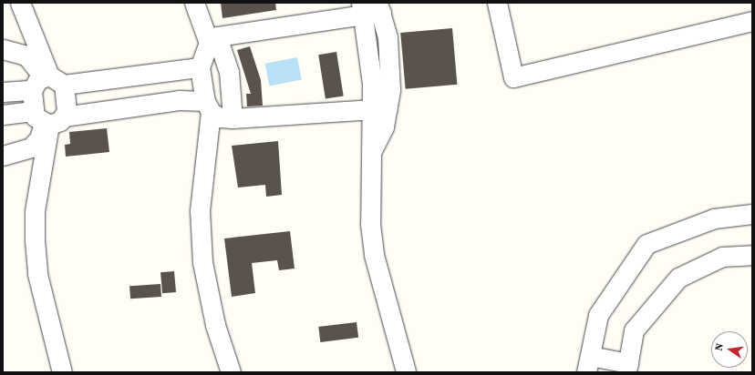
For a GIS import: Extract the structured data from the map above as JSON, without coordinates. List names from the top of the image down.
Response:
{
  "north": "left"
}
